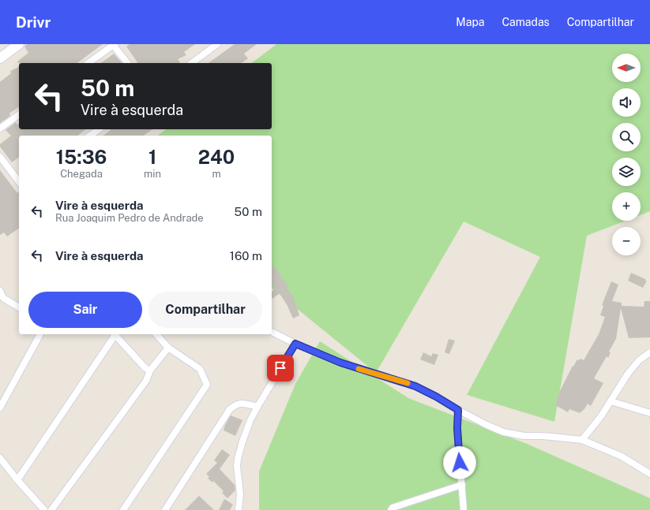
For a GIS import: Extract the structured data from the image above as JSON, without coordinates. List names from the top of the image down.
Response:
{
  "north": "left",
  "page": {
    "header": "Drivr",
    "nav": ["Mapa", "Camadas", "Compartilhar"],
    "map_buttons": ["+", "−"],
    "turn": ["50 m", "Vire à esquerda"],
    "eta": [
      "15:36",
      "Chegada",
      "1",
      "min",
      "240",
      "m"
    ],
    "list": [
      {
        "name": "Vire à esquerda",
        "note": "Rua Joaquim Pedro de Andrade",
        "value": "50 m"
      },
      {
        "name": "Vire à esquerda",
        "value": "160 m"
      }
    ],
    "buttons": ["Sair", "Compartilhar"]
  }
}
